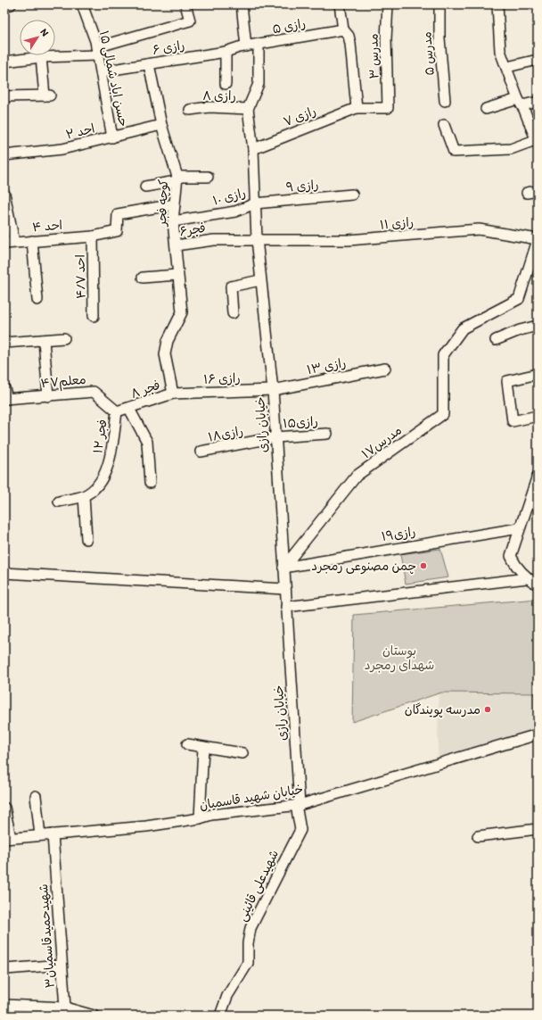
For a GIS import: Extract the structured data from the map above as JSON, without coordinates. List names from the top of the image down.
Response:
{
  "streets": {
    "street": [
      "رازی ۵",
      "رازی ۶",
      "مدرس ۵",
      "مدرس ۳",
      "حسن اباد شمالی ۱۵",
      "رازی ۸",
      "رازی ۷",
      "احد ۲",
      "رازی ۹",
      "رازی ۱۰",
      "کوچه فجر",
      "رازی ۱۱",
      "احد ۴",
      "فجر۶",
      "احد ۴/۷",
      "رازی ۱۳",
      "رازی ۱۶",
      "معلم۴۷",
      "فجر ۸",
      "رازی۱۵",
      "خیابان رازی",
      "رازی۱۸",
      "فجر ۱۲",
      "مدرس۱۷",
      "رازی۱۹",
      "خیابان شهید قاسمیان",
      "شهیدعلی قائینی",
      "شهیدحمیدقاسمیان۳"
    ]
  },
  "crossings": [
    ["رازی ۵", "رازی ۶"],
    ["رازی ۶", "حسن اباد شمالی ۱۵"],
    ["رازی ۶", "کوچه فجر"],
    ["مدرس ۳", "رازی ۷"],
    ["حسن اباد شمالی ۱۵", "احد ۲"],
    ["رازی ۸", "خیابان رازی"],
    ["رازی ۷", "خیابان رازی"],
    ["احد ۲", "کوچه فجر"],
    ["رازی ۹", "رازی ۱۰"],
    ["رازی ۹", "خیابان رازی"],
    ["رازی ۱۰", "کوچه فجر"],
    ["رازی ۱۰", "خیابان رازی"],
    ["کوچه فجر", "احد ۴"],
    ["کوچه فجر", "فجر۶"],
    ["کوچه فجر", "فجر ۸"],
    ["رازی ۱۱", "فجر۶"],
    ["رازی ۱۱", "خیابان رازی"],
    ["رازی ۱۱", "مدرس۱۷"],
    ["احد ۴", "احد ۴/۷"],
    ["رازی ۱۳", "رازی ۱۶"],
    ["رازی ۱۳", "خیابان رازی"],
    ["رازی ۱۶", "فجر ۸"],
    ["رازی ۱۶", "خیابان رازی"],
    ["معلم۴۷", "فجر ۸"],
    ["معلم۴۷", "فجر ۱۲"],
    ["فجر ۸", "فجر ۱۲"],
    ["رازی۱۵", "خیابان رازی"],
    ["رازی۱۵", "رازی۱۸"],
    ["خیابان رازی", "رازی۱۸"],
    ["خیابان رازی", "مدرس۱۷"],
    ["خیابان رازی", "رازی۱۹"],
    ["خیابان رازی", "خیابان شهید قاسمیان"],
    ["خیابان رازی", "شهیدعلی قائینی"],
    ["مدرس۱۷", "رازی۱۹"],
    ["خیابان شهید قاسمیان", "شهیدعلی قائینی"],
    ["خیابان شهید قاسمیان", "شهیدحمیدقاسمیان۳"]
  ],
  "parks": ["بوستان شهدای رمجرد"],
  "places": ["چمن مصنوعی رمجرد", "مدرسه پویندگان"],
  "north": "top right"
}
